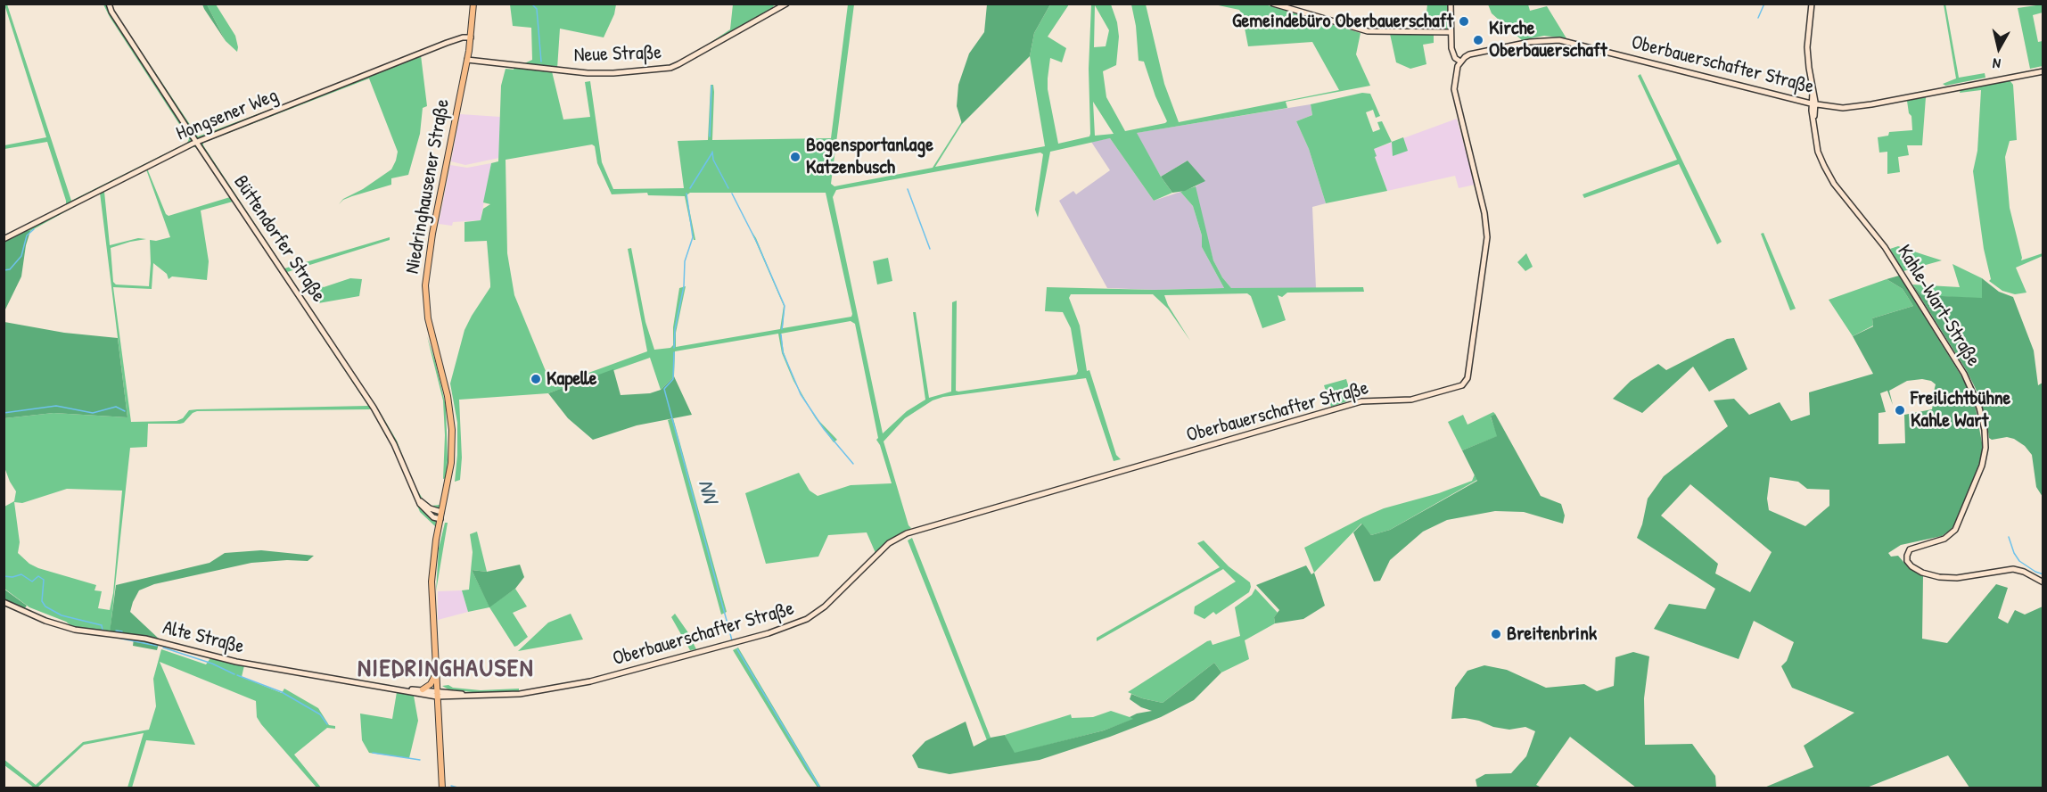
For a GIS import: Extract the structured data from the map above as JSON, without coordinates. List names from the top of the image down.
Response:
{
  "streets": {
    "main road": ["Niedringhausener Straße"],
    "street": [
      "Neue Straße",
      "Oberbauerschafter Straße",
      "Hongsener Weg",
      "Büttendorfer Straße",
      "Kahle-Wart-Straße",
      "Alte Straße"
    ]
  },
  "crossings": [
    ["Neue Straße", "Niedringhausener Straße"],
    ["Oberbauerschafter Straße", "Niedringhausener Straße"],
    ["Oberbauerschafter Straße", "Kahle-Wart-Straße"],
    ["Oberbauerschafter Straße", "Alte Straße"],
    ["Hongsener Weg", "Niedringhausener Straße"],
    ["Hongsener Weg", "Büttendorfer Straße"],
    ["Niedringhausener Straße", "Büttendorfer Straße"],
    ["Niedringhausener Straße", "Alte Straße"]
  ],
  "districts": ["NIEDRINGHAUSEN"],
  "water": ["NN"],
  "places": [
    "Gemeindebüro Oberbauerschaft",
    "Kirche Oberbauerschaft",
    "Bogensportanlage Katzenbusch",
    "Kapelle",
    "Freilichtbühne Kahle Wart",
    "Breitenbrink"
  ],
  "north": "bottom"
}
